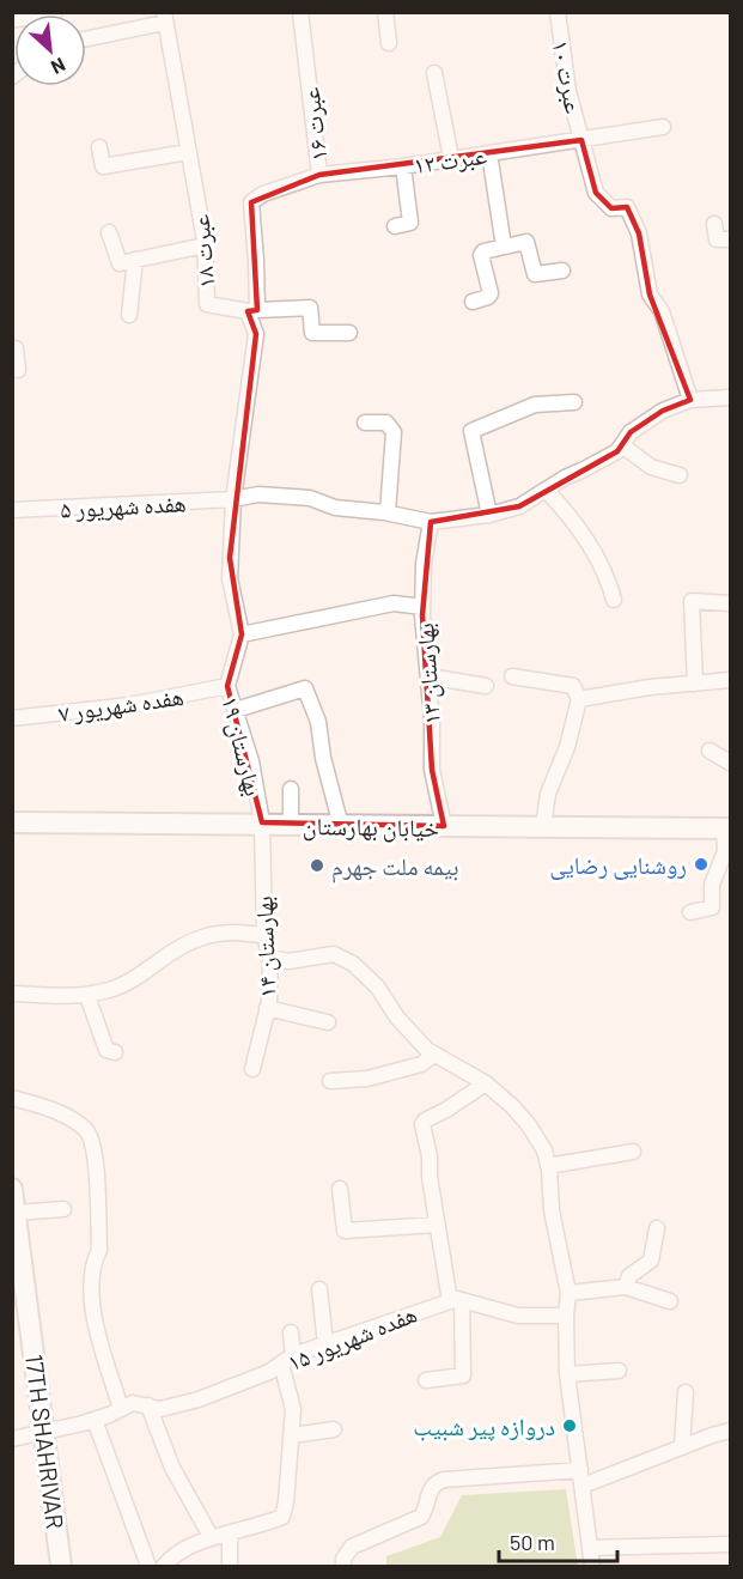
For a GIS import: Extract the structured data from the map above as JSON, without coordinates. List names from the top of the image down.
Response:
{
  "streets": {
    "main road": ["خیابان بهارستان", "17TH SHAHRIVAR"],
    "street": [
      "عبرت ۱۰",
      "عبرت ۱۶",
      "عبرت ۱۲",
      "عبرت ۱۸",
      "هفده شهریور ۵",
      "بهارستان ۱۳",
      "هفده شهریور ۷",
      "بهارستان ۱۹",
      "بهارستان ۱۴",
      "هفده شهریور ۱۵"
    ]
  },
  "crossings": [
    ["عبرت ۱۰", "عبرت ۱۲"],
    ["عبرت ۱۰", "هفده شهریور ۵"],
    ["عبرت ۱۶", "عبرت ۱۲"],
    ["عبرت ۱۶", "عبرت ۱۸"],
    ["هفده شهریور ۵", "بهارستان ۱۳"],
    ["هفده شهریور ۵", "بهارستان ۱۹"],
    ["بهارستان ۱۳", "خیابان بهارستان"],
    ["هفده شهریور ۷", "بهارستان ۱۹"],
    ["بهارستان ۱۹", "خیابان بهارستان"],
    ["بهارستان ۱۹", "بهارستان ۱۴"],
    ["خیابان بهارستان", "بهارستان ۱۴"],
    ["هفده شهریور ۱۵", "17TH SHAHRIVAR"]
  ],
  "places": ["روشنایی رضایی", "بیمه ملت جهرم", "دروازه پیر شبیب"],
  "scale_bar": "50 m",
  "north": "bottom right"
}
